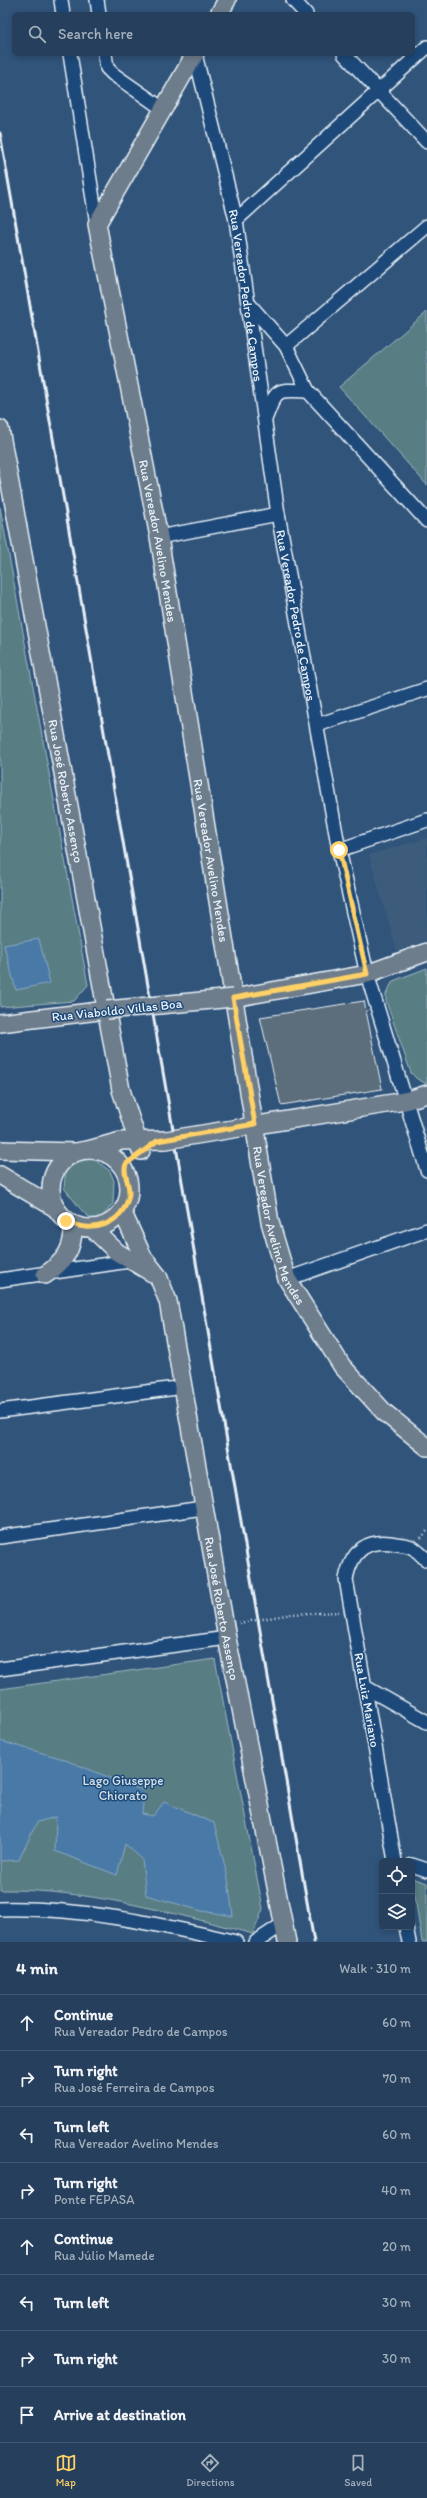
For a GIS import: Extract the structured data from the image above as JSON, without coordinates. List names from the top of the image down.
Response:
{
  "streets": {
    "main road": ["Rua Vereador Avelino Mendes", "Rua José Roberto Assenço", "Rua Viaboldo Villas Boa"],
    "street": ["Rua Vereador Pedro de Campos", "Rua Luiz Mariano"]
  },
  "crossings": [
    ["Rua Vereador Pedro de Campos", "Rua Viaboldo Villas Boa"],
    ["Rua Vereador Avelino Mendes", "Rua Viaboldo Villas Boa"],
    ["Rua José Roberto Assenço", "Rua Viaboldo Villas Boa"]
  ],
  "parks": ["Lago Giuseppe Chiorato"],
  "page": {
    "search": "Search here",
    "heading": ["4 min", "Walk · 310 m"],
    "list": [
      ["Continue", "Rua Vereador Pedro de Campos", "60 m"],
      ["Turn right", "Rua José Ferreira de Campos", "70 m"],
      ["Turn left", "Rua Vereador Avelino Mendes", "60 m"],
      ["Turn right", "Ponte FEPASA", "40 m"],
      ["Continue", "Rua Júlio Mamede", "20 m"],
      ["Turn left", "30 m"],
      ["Turn right", "30 m"],
      "Arrive at destination"
    ],
    "nav": ["Map", "Directions", "Saved"]
  }
}
